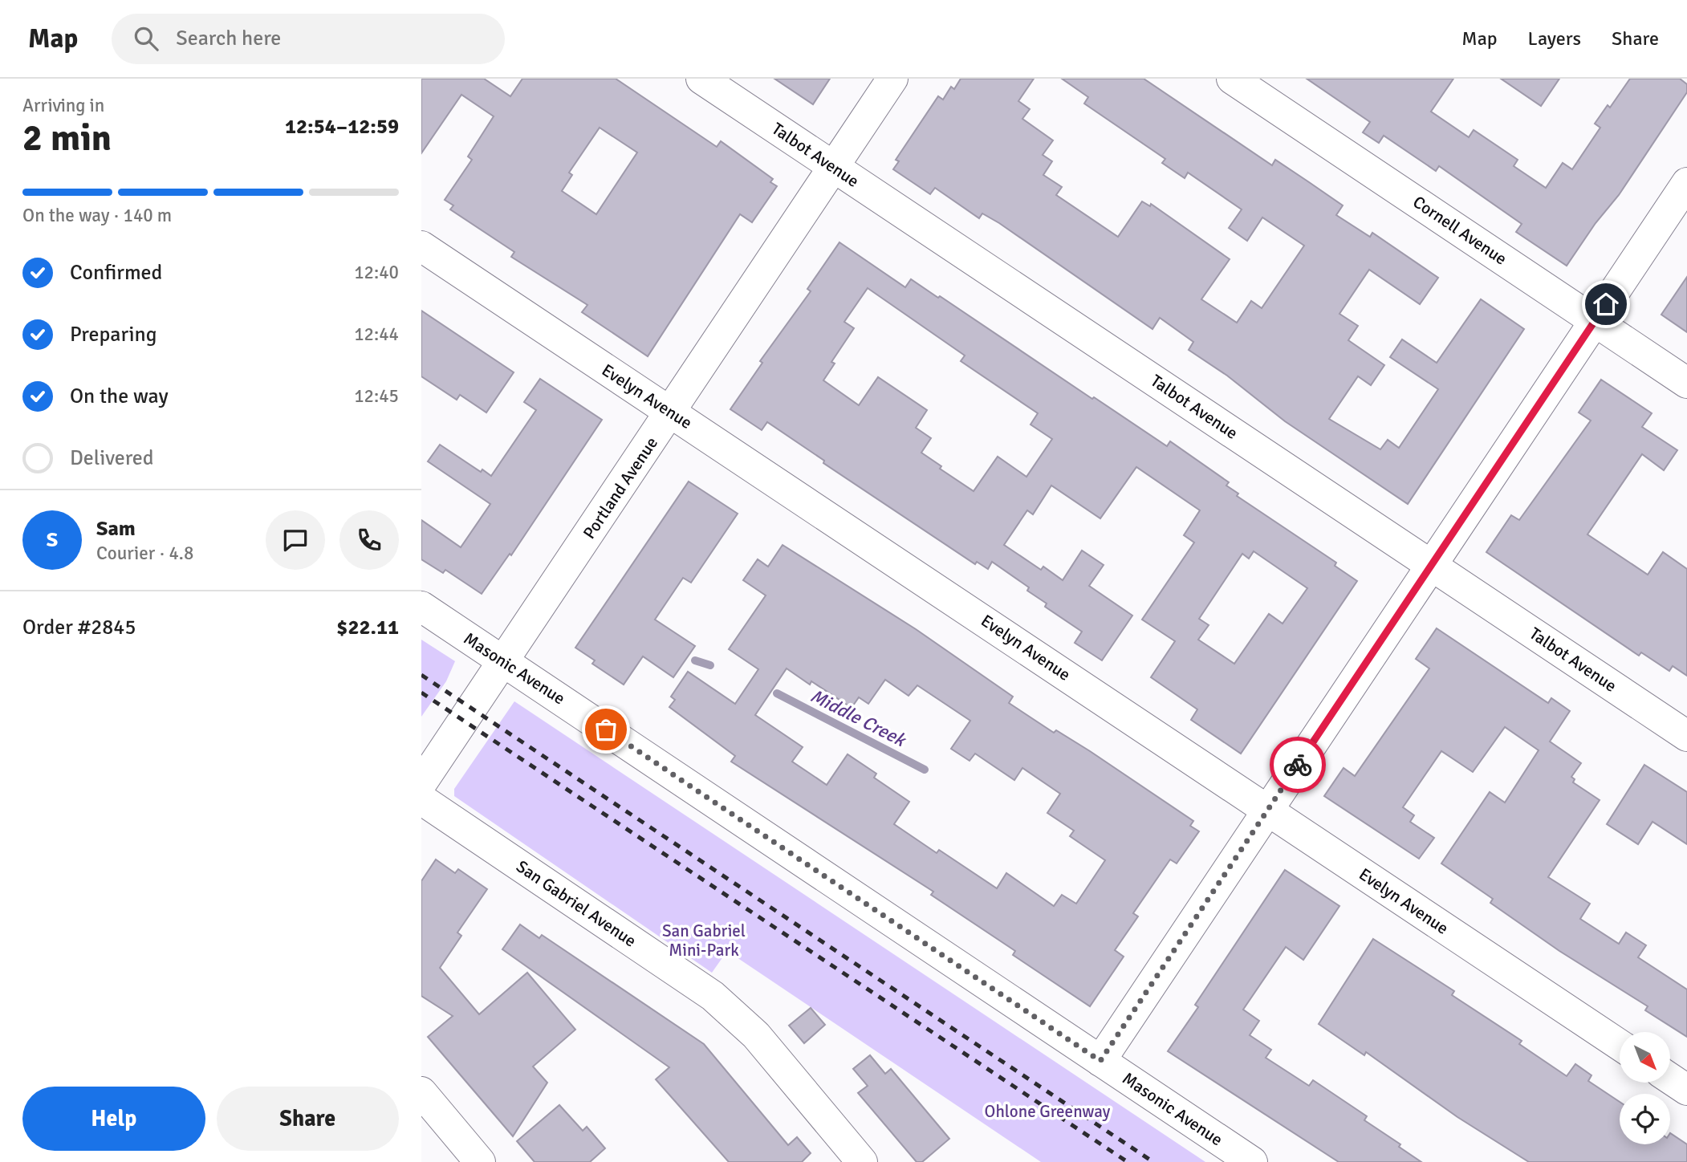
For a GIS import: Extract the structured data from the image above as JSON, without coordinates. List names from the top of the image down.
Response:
{
  "streets": {
    "street": [
      "Talbot Avenue",
      "Cornell Avenue",
      "Evelyn Avenue",
      "Portland Avenue",
      "Masonic Avenue",
      "San Gabriel Avenue"
    ]
  },
  "crossings": [
    ["Talbot Avenue", "Portland Avenue"],
    ["Evelyn Avenue", "Portland Avenue"],
    ["Portland Avenue", "Masonic Avenue"]
  ],
  "water": ["Middle Creek"],
  "parks": ["San Gabriel Mini-Park", "Ohlone Greenway"],
  "north": "bottom right",
  "page": {
    "header": "Map",
    "search": "Search here",
    "nav": ["Map", "Layers", "Share"],
    "heading": ["2 min", "Arriving in", "12:54–12:59"],
    "panel": [
      "Sam",
      "Courier · 4.8",
      "Order #2845",
      "$22.11"
    ],
    "bar": "On the way · 140 m",
    "list": [
      ["Confirmed", "12:40"],
      ["Preparing", "12:44"],
      ["On the way", "12:45"],
      "Delivered"
    ],
    "round": "S",
    "buttons": ["Help", "Share"]
  }
}
